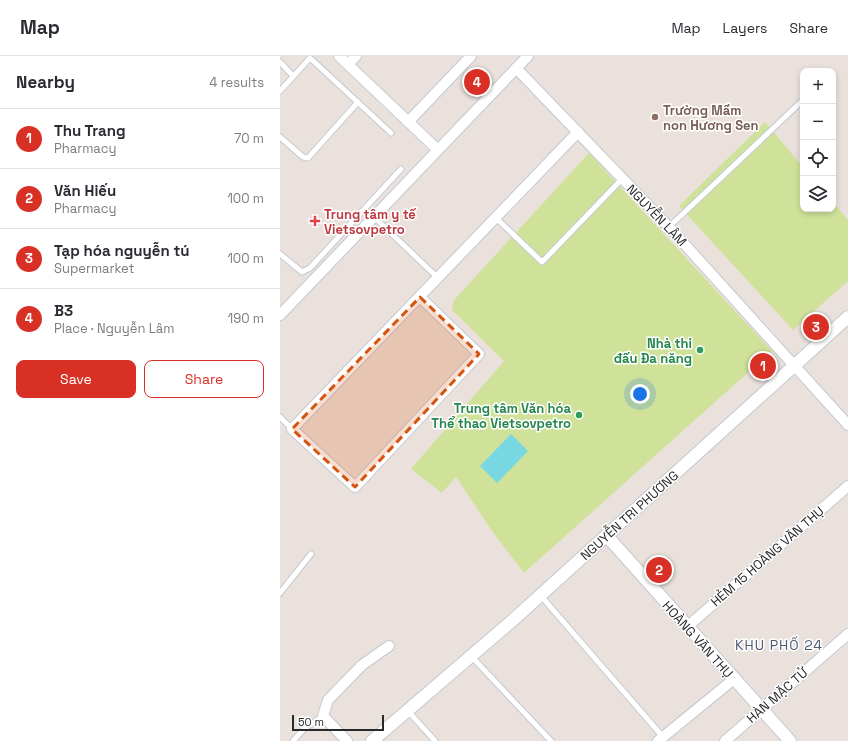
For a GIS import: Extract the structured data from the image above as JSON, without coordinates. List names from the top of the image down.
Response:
{
  "streets": {
    "street": [
      "NGUYỄN LÂM",
      "NGUYỄN TRI PHƯƠNG",
      "HẺM 15 HOÀNG VĂN THỤ",
      "HOÀNG VĂN THỤ",
      "HÀN MẶC TỬ"
    ]
  },
  "crossings": [
    ["NGUYỄN LÂM", "NGUYỄN TRI PHƯƠNG"],
    ["NGUYỄN TRI PHƯƠNG", "HOÀNG VĂN THỤ"],
    ["HẺM 15 HOÀNG VĂN THỤ", "HOÀNG VĂN THỤ"],
    ["HOÀNG VĂN THỤ", "HÀN MẶC TỬ"]
  ],
  "districts": ["KHU PHỐ 24"],
  "places": {
    "other": ["Trường Mầm non Hương Sen", "Nhà thi đấu Đa năng", "Trung tâm Văn hóa Thể thao Vietsovpetro"],
    "health": ["Trung tâm y tế Vietsovpetro"]
  },
  "scale_bar": "50 m",
  "page": {
    "header": "Map",
    "nav": ["Map", "Layers", "Share"],
    "heading": ["Nearby", "4 results"],
    "pins": [
      "4",
      "3",
      "1",
      "2"
    ],
    "map_buttons": ["+", "−"],
    "list": [
      {
        "mark": "1",
        "name": "Thu Trang",
        "note": "Pharmacy",
        "value": "70 m"
      },
      {
        "mark": "2",
        "name": "Văn Hiếu",
        "note": "Pharmacy",
        "value": "100 m"
      },
      {
        "mark": "3",
        "name": "Tạp hóa nguyễn tú",
        "note": "Supermarket",
        "value": "100 m"
      },
      {
        "mark": "4",
        "name": "B3",
        "note": "Place · Nguyễn Lâm",
        "value": "190 m"
      }
    ],
    "buttons": ["Save", "Share"],
    "scale": "50 m"
  }
}
